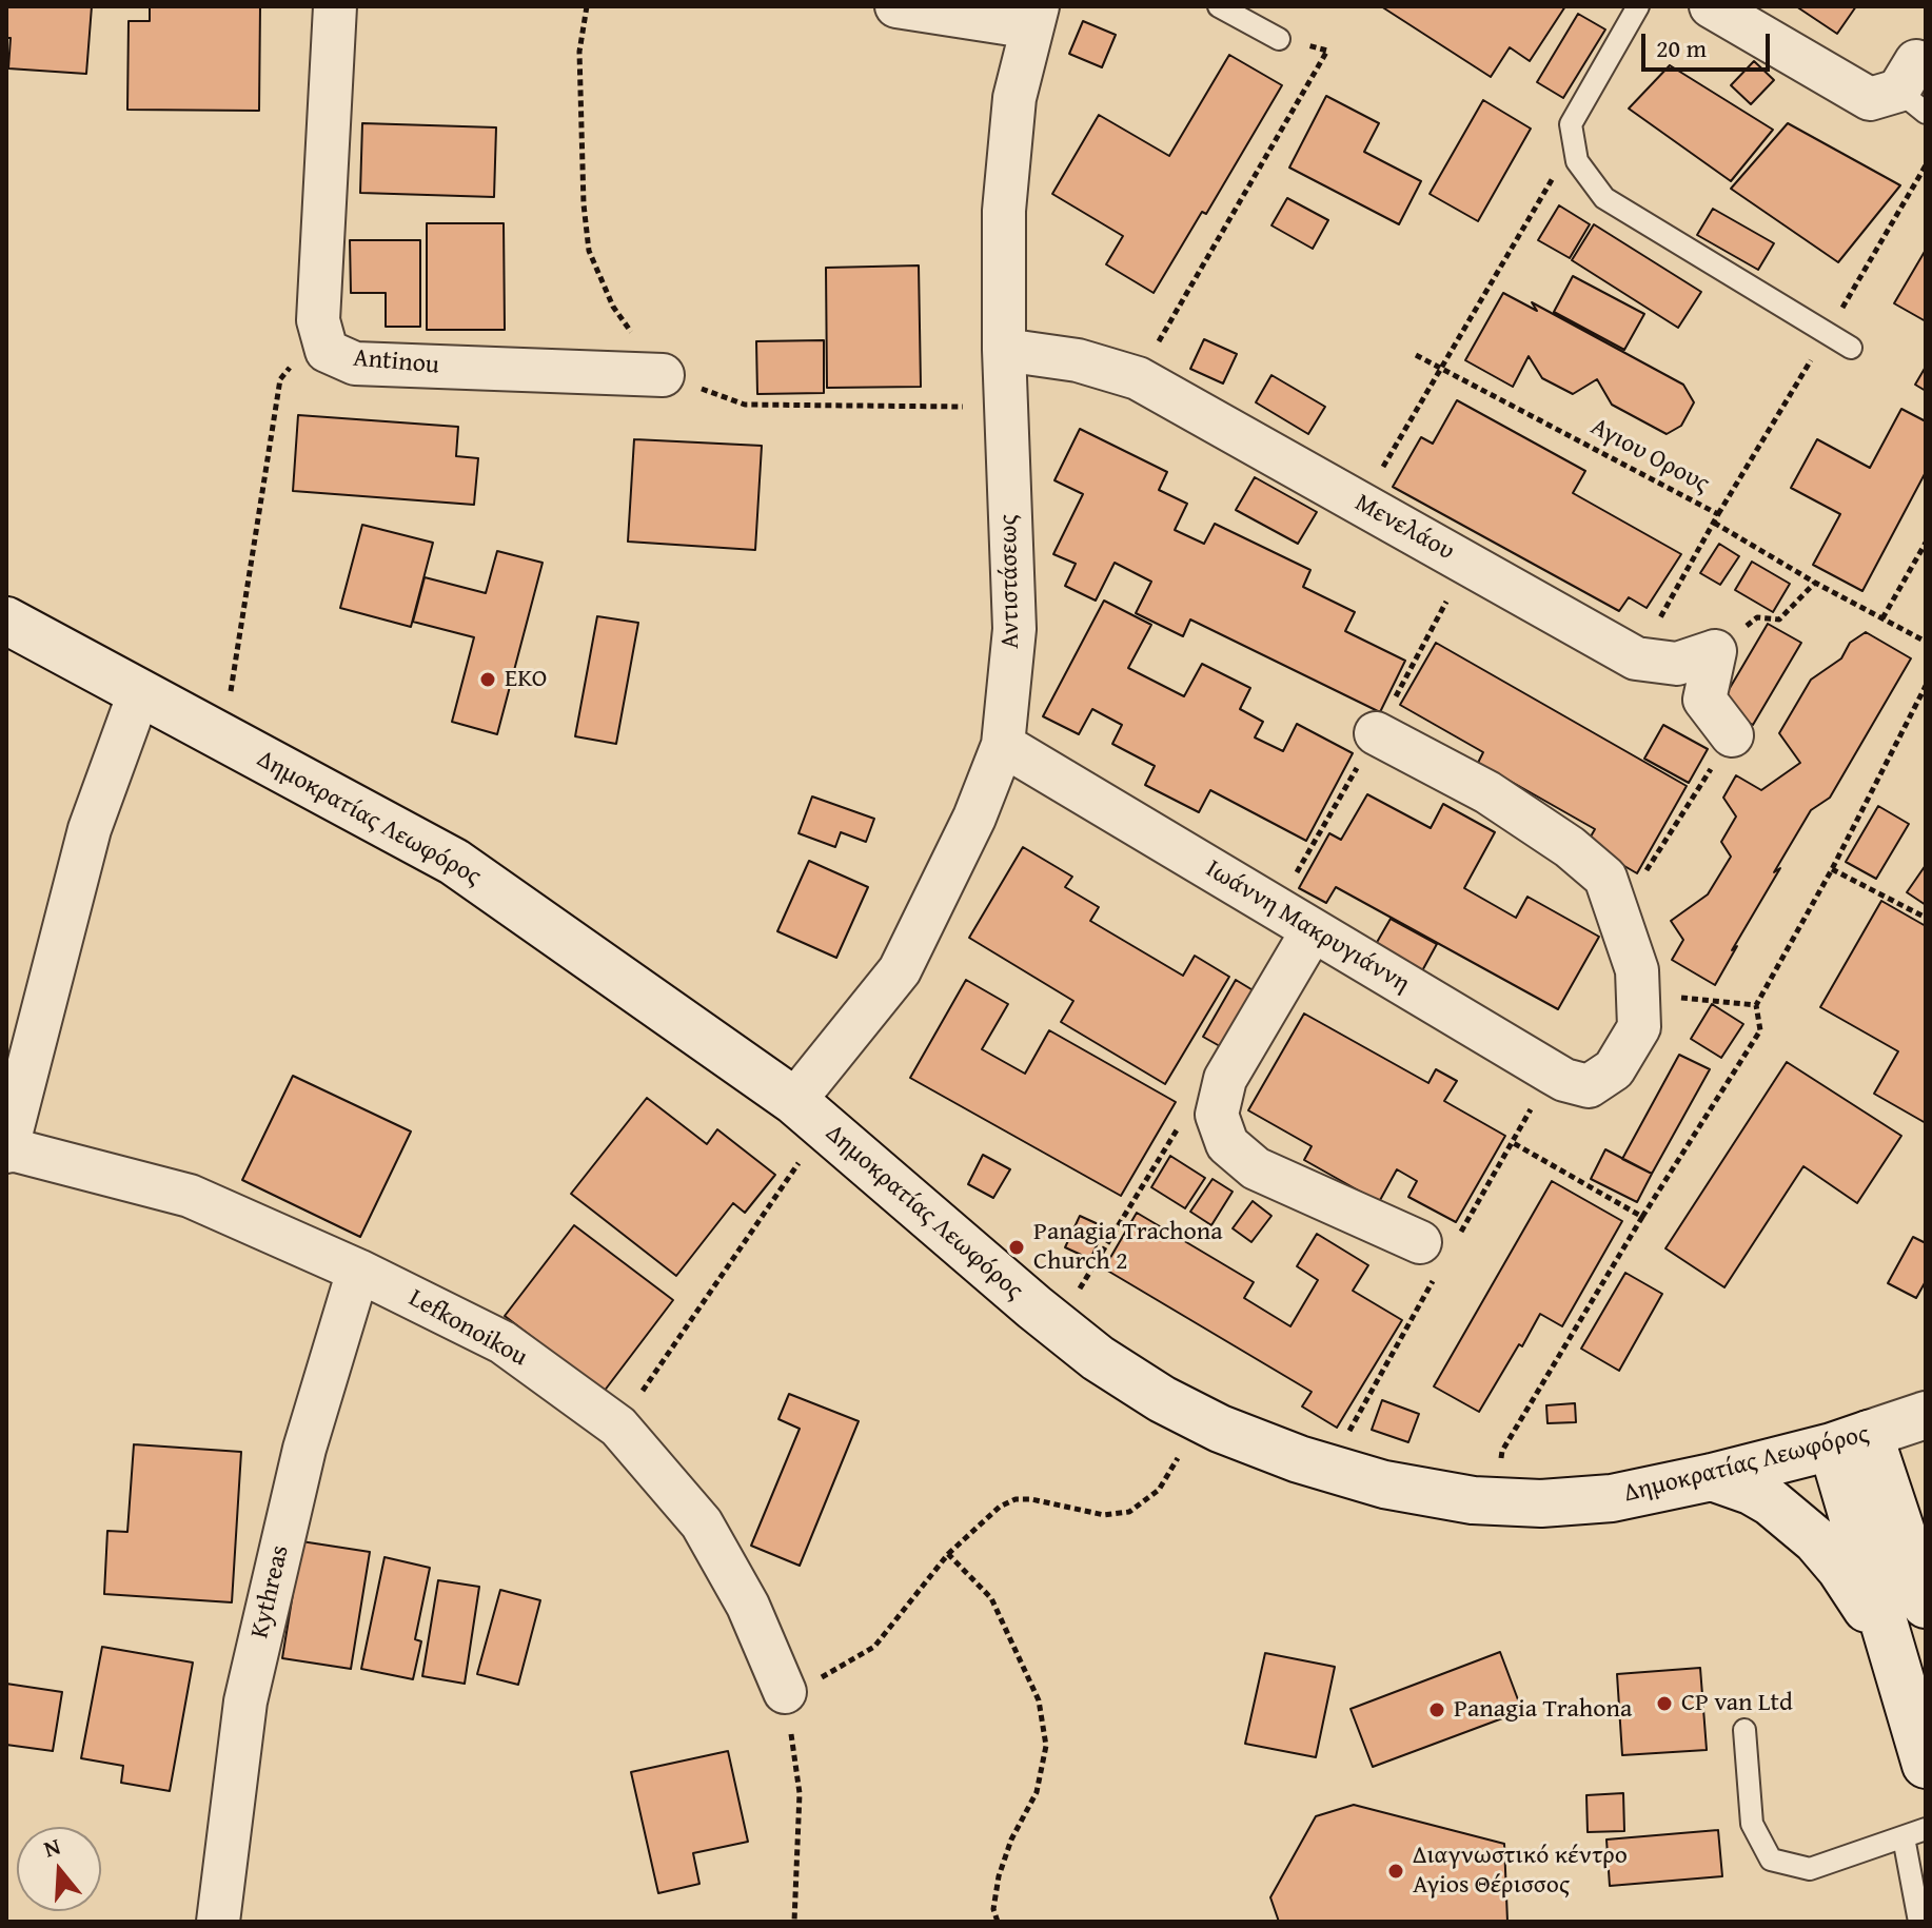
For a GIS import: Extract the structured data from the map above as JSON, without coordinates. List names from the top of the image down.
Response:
{
  "streets": {
    "main road": ["Δημοκρατίας Λεωφόρος"],
    "street": [
      "Antinou",
      "Μενελάου",
      "Αντιστάσεως",
      "Ιωάννη Μακρυγιάννη",
      "Lefkonoikou",
      "Kythreas"
    ],
    "path": ["Αγιου Ορους"]
  },
  "crossings": [
    ["Αγιου Ορους", "Μενελάου"],
    ["Μενελάου", "Αντιστάσεως"],
    ["Αντιστάσεως", "Δημοκρατίας Λεωφόρος"],
    ["Αντιστάσεως", "Ιωάννη Μακρυγιάννη"],
    ["Lefkonoikou", "Kythreas"]
  ],
  "places": [
    "EKO",
    "Panagia Trachona Church 2",
    "CP van Ltd",
    "Panagia Trahona",
    "Διαγνωστικό κέντρο Αγios Θέρισσος"
  ],
  "scale_bar": "20 m",
  "north": "top"
}
